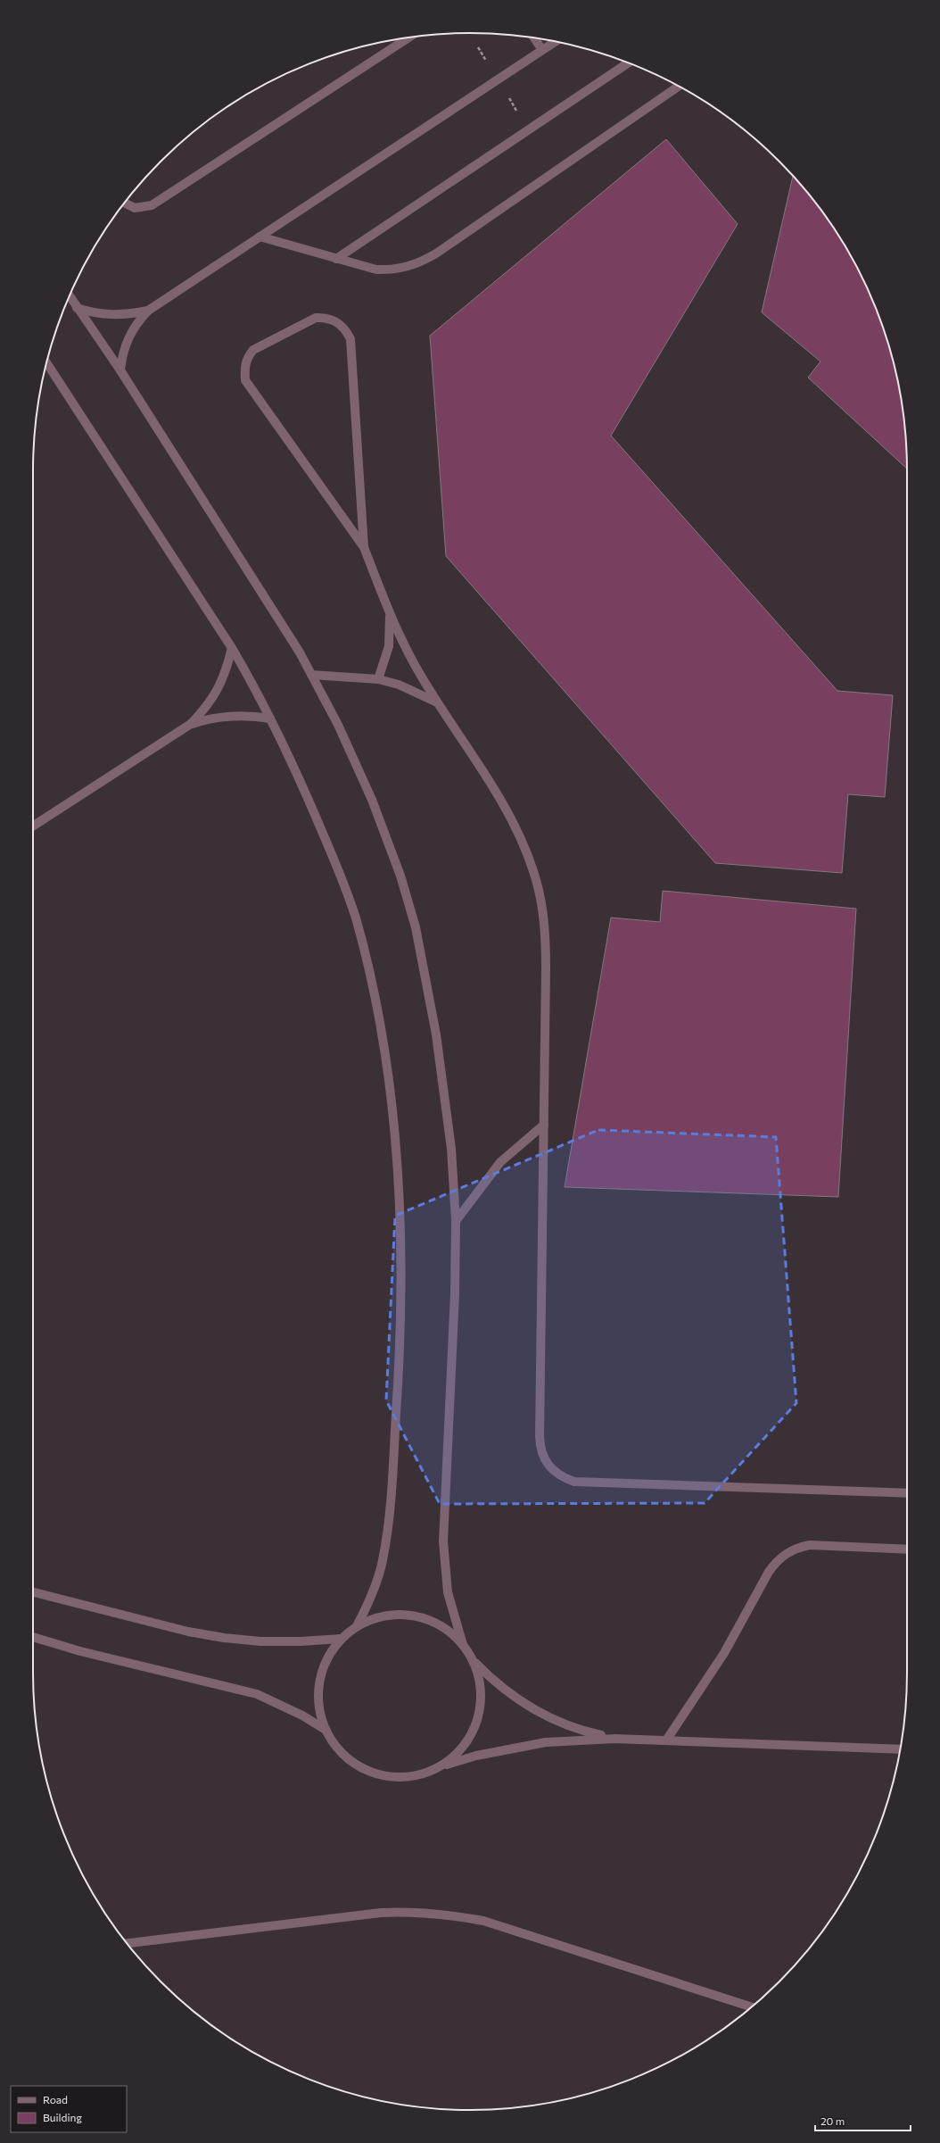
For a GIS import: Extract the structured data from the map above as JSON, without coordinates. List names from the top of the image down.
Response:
{
  "legend": ["Road", "Building"],
  "scale_bar": "20 m"
}
